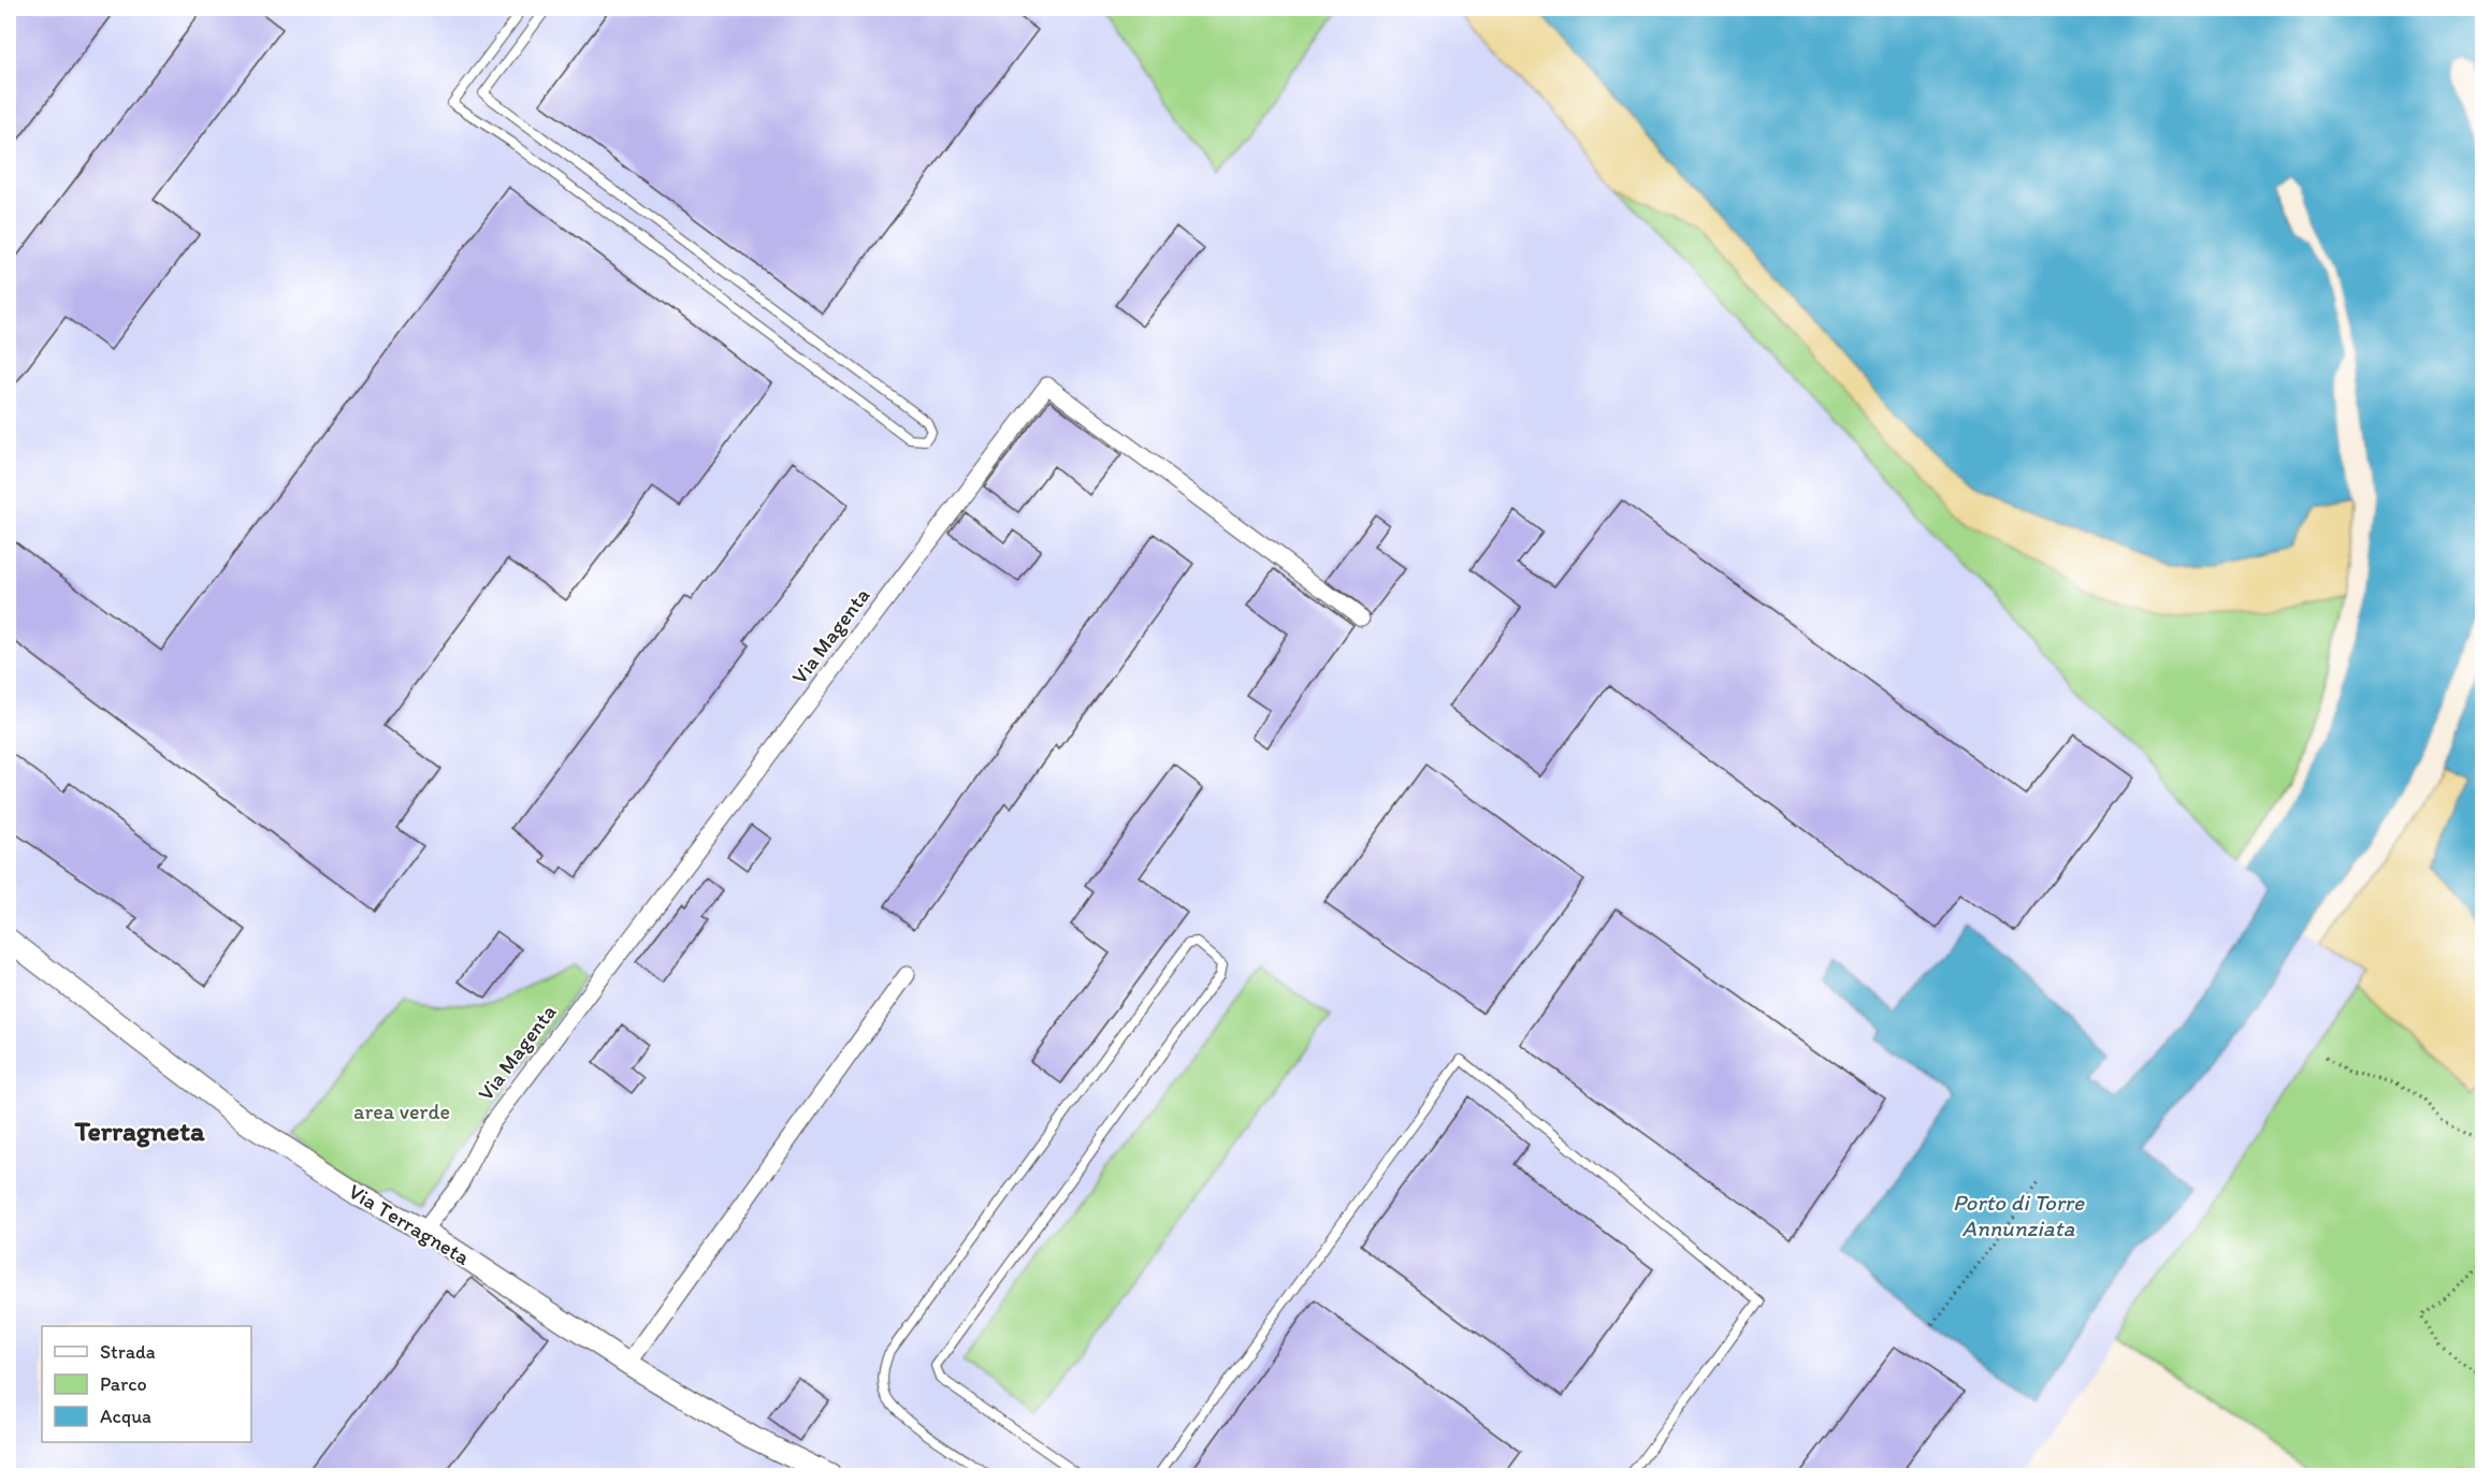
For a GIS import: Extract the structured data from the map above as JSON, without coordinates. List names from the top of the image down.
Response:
{
  "streets": {
    "street": ["Via Magenta", "Via Terragneta"]
  },
  "crossings": [
    ["Via Magenta", "Via Terragneta"]
  ],
  "districts": ["Terragneta"],
  "water": ["Porto di Torre Annunziata"],
  "parks": ["area verde"],
  "legend": ["Strada", "Parco", "Acqua"]
}
